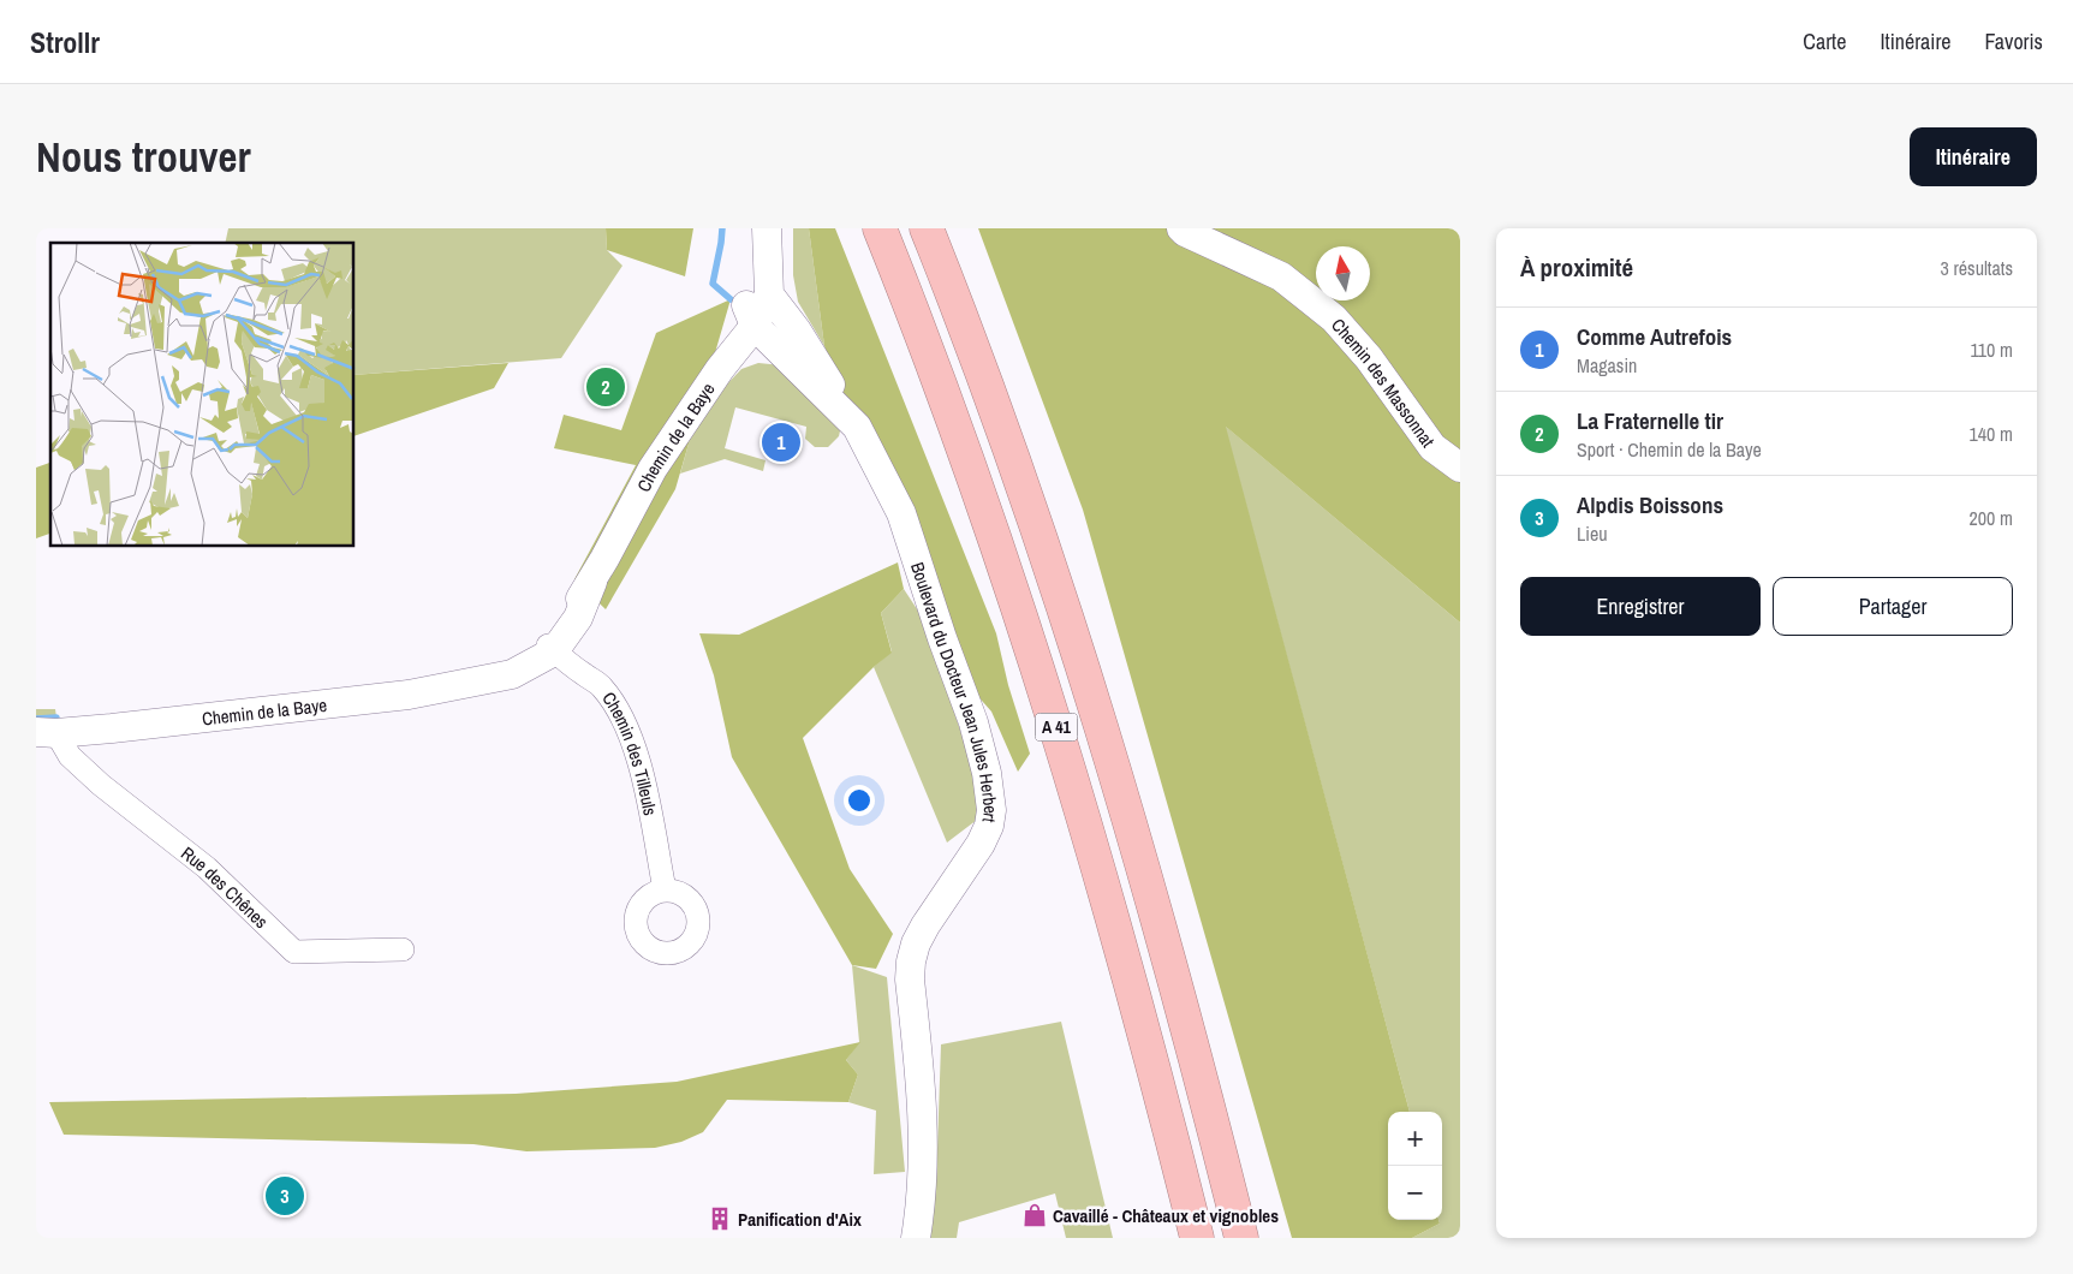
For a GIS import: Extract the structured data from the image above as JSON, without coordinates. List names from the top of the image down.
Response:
{
  "streets": {
    "highway": ["A 41"],
    "street": [
      "Chemin des Massonnat",
      "Chemin de la Baye",
      "Boulevard du Docteur Jean Jules Herbert",
      "Chemin des Tilleuls",
      "Rue des Chênes"
    ]
  },
  "crossings": [
    ["Chemin de la Baye", "Boulevard du Docteur Jean Jules Herbert"],
    ["Chemin de la Baye", "Chemin des Tilleuls"],
    ["Chemin de la Baye", "Rue des Chênes"]
  ],
  "places": {
    "shop": ["Cavaillé - Châteaux et vignobles"],
    "building": ["Panification d'Aix"]
  },
  "north": "top",
  "page": {
    "header": "Strollr",
    "nav": ["Carte", "Itinéraire", "Favoris"],
    "buttons": [
      "Itinéraire",
      ["Enregistrer", "Partager"]
    ],
    "title": "Nous trouver",
    "heading": ["À proximité", "3 résultats"],
    "list": [
      {
        "mark": "1",
        "name": "Comme Autrefois",
        "note": "Magasin",
        "value": "110 m"
      },
      {
        "mark": "2",
        "name": "La Fraternelle tir",
        "note": "Sport · Chemin de la Baye",
        "value": "140 m"
      },
      {
        "mark": "3",
        "name": "Alpdis Boissons",
        "note": "Lieu",
        "value": "200 m"
      }
    ],
    "pins": ["2", "1", "3"],
    "map_buttons": ["+", "−"]
  }
}
